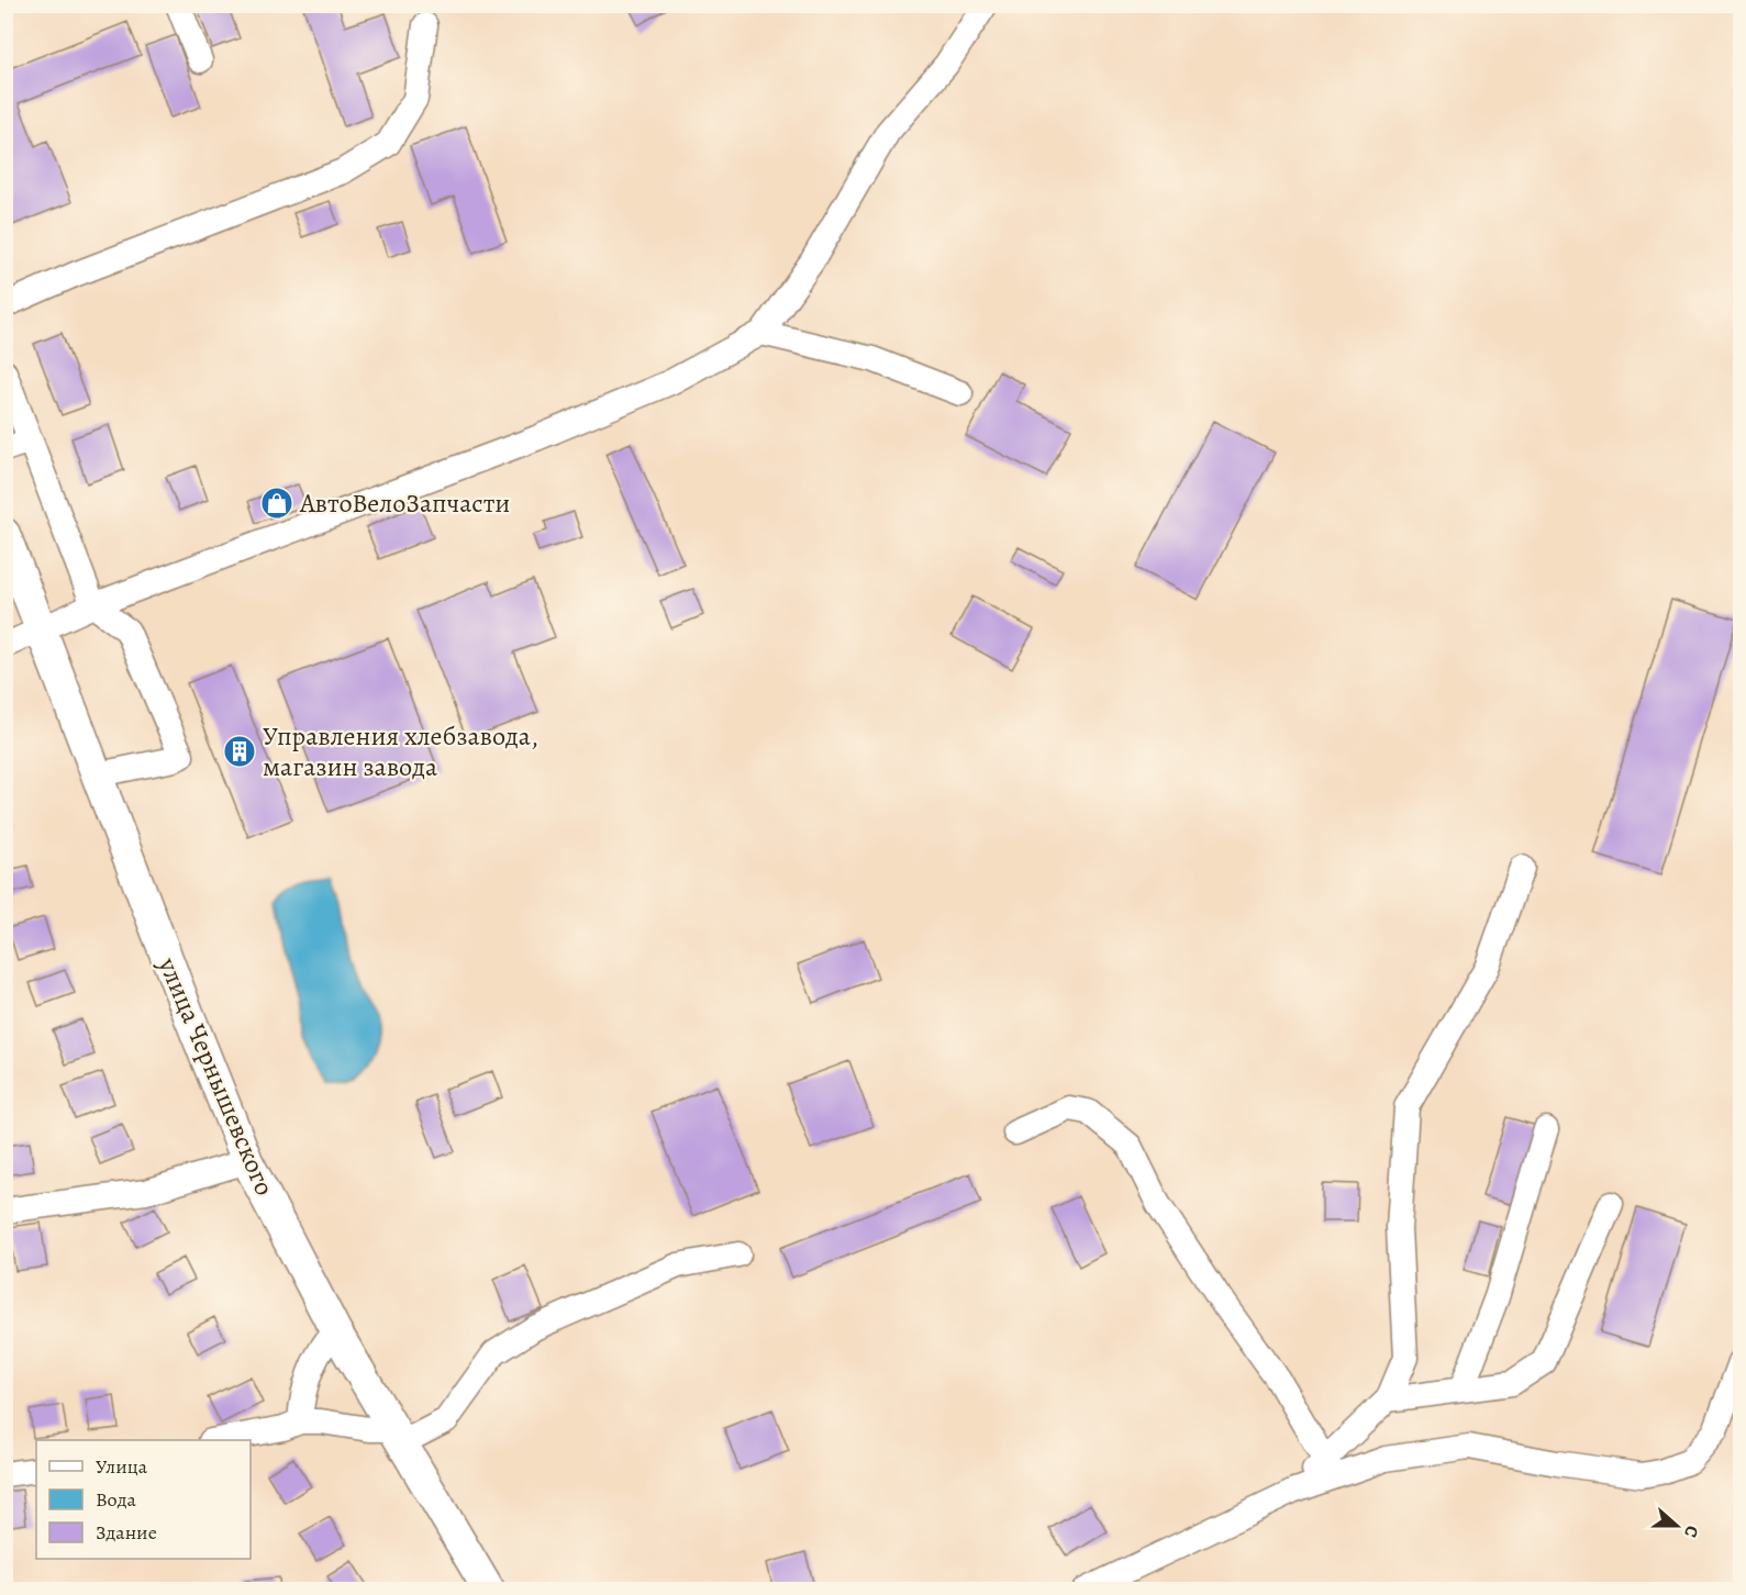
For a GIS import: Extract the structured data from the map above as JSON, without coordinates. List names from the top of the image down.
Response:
{
  "streets": {
    "main road": ["улица Чернышевского"]
  },
  "places": {
    "shop": ["АвтоВелоЗапчасти"],
    "building": ["Управления хлебзавода, магазин завода"]
  },
  "legend": ["Улица", "Вода", "Здание"],
  "north": "right"
}
